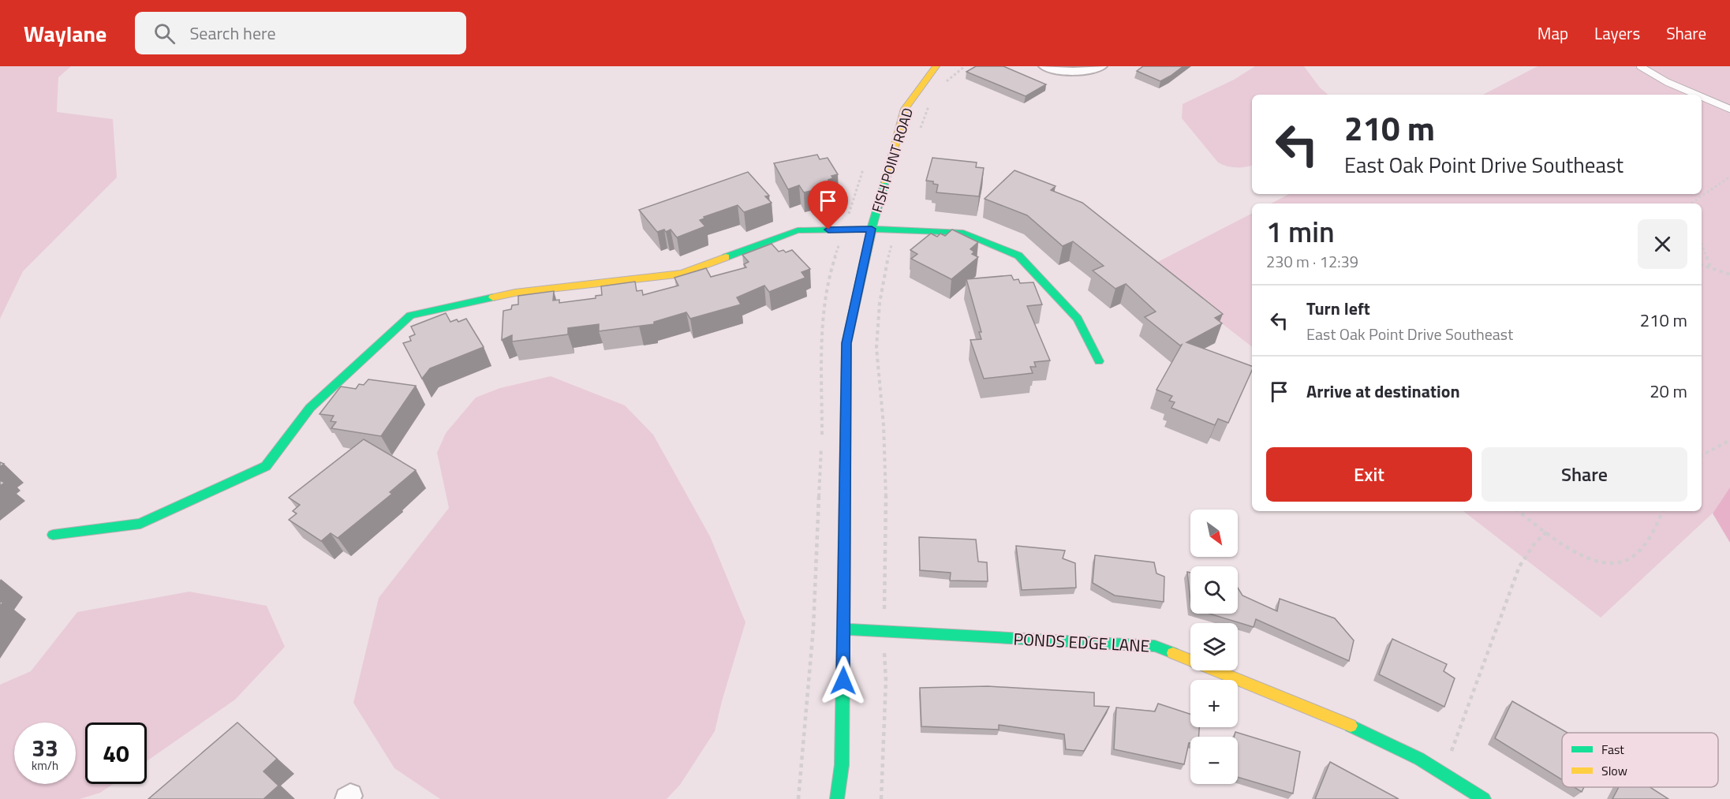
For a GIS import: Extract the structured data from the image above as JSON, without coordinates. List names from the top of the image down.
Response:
{
  "streets": {
    "street": ["FISH POINT ROAD", "PONDS EDGE LANE"]
  },
  "crossings": [
    ["FISH POINT ROAD", "PONDS EDGE LANE"]
  ],
  "legend": ["Fast", "Slow"],
  "north": "bottom right",
  "page": {
    "header": "Waylane",
    "search": "Search here",
    "nav": ["Map", "Layers", "Share"],
    "turn": ["210 m", "East Oak Point Drive Southeast"],
    "heading": ["1 min", "230 m · 12:39"],
    "list": [
      {
        "name": "Turn left",
        "note": "East Oak Point Drive Southeast",
        "value": "210 m"
      },
      {
        "name": "Arrive at destination",
        "value": "20 m"
      }
    ],
    "buttons": ["Exit", "Share"],
    "map_buttons": ["+", "−"],
    "speed": "33 km/h",
    "limit": "40"
  }
}
